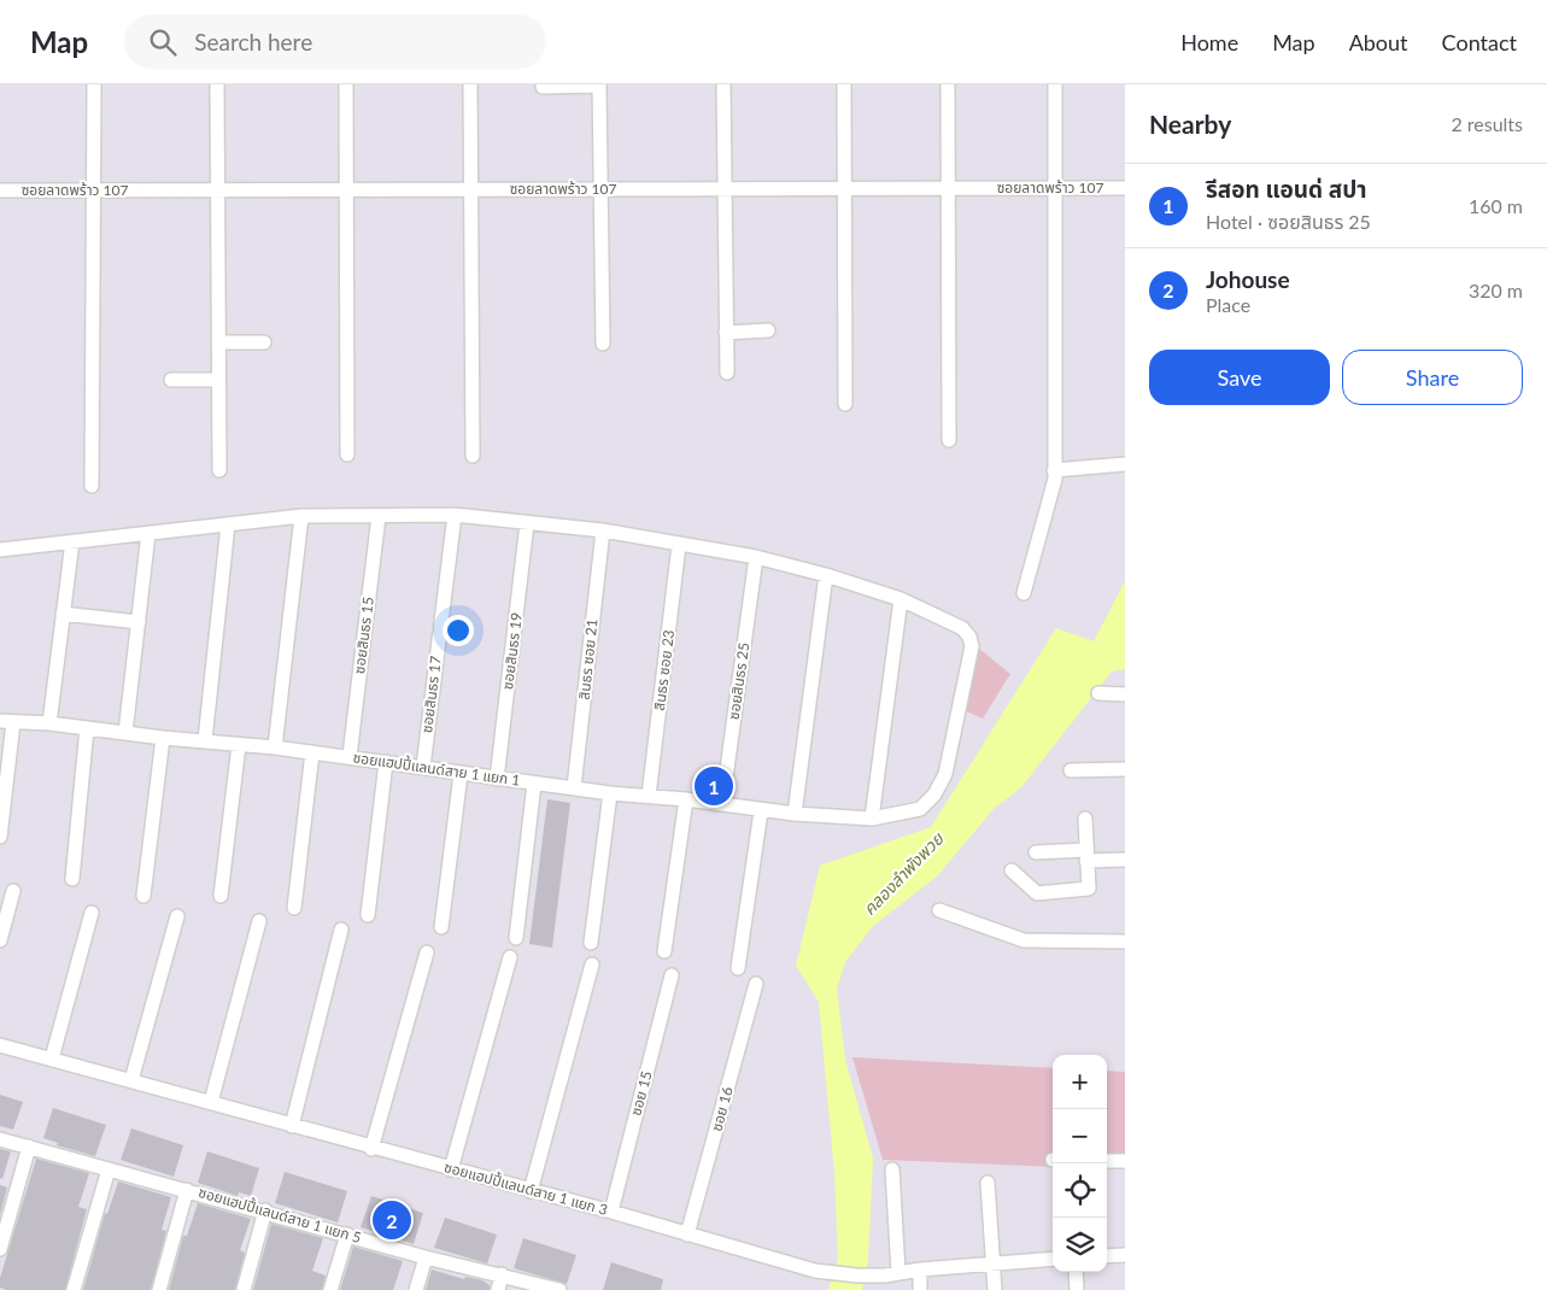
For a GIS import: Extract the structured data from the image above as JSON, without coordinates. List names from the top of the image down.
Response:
{
  "streets": {
    "street": [
      "ซอยลาดพร้าว 107",
      "ซอยสินธร 15",
      "ซอยสินธร 19",
      "สินธร ซอย 21",
      "สินธร ซอย 23",
      "ซอยสินธร 25",
      "ซอยสินธร 17",
      "ซอยแฮปปี้แลนด์สาย 1 แยก 1",
      "ซอย 15",
      "ซอย 16",
      "ซอยแฮปปี้แลนด์สาย 1 แยก 3",
      "ซอยแฮปปี้แลนด์สาย 1 แยก 5"
    ]
  },
  "crossings": [
    ["ซอยสินธร 15", "ซอยแฮปปี้แลนด์สาย 1 แยก 1"],
    ["ซอยสินธร 19", "ซอยแฮปปี้แลนด์สาย 1 แยก 1"],
    ["สินธร ซอย 21", "ซอยแฮปปี้แลนด์สาย 1 แยก 1"],
    ["สินธร ซอย 23", "ซอยแฮปปี้แลนด์สาย 1 แยก 1"],
    ["ซอยสินธร 25", "ซอยแฮปปี้แลนด์สาย 1 แยก 1"],
    ["ซอยสินธร 17", "ซอยแฮปปี้แลนด์สาย 1 แยก 1"],
    ["ซอย 15", "ซอยแฮปปี้แลนด์สาย 1 แยก 3"],
    ["ซอย 16", "ซอยแฮปปี้แลนด์สาย 1 แยก 3"]
  ],
  "water": ["คลองลำพังพวย"],
  "page": {
    "header": "Map",
    "search": "Search here",
    "nav": [
      "Home",
      "Map",
      "About",
      "Contact"
    ],
    "heading": ["Nearby", "2 results"],
    "list": [
      {
        "mark": "1",
        "name": "รีสอท แอนด่ สปา",
        "note": "Hotel · ซอยสินธร 25",
        "value": "160 m"
      },
      {
        "mark": "2",
        "name": "Johouse",
        "note": "Place",
        "value": "320 m"
      }
    ],
    "buttons": ["Save", "Share"],
    "pins": ["1", "2"],
    "map_buttons": ["+", "−"]
  }
}
